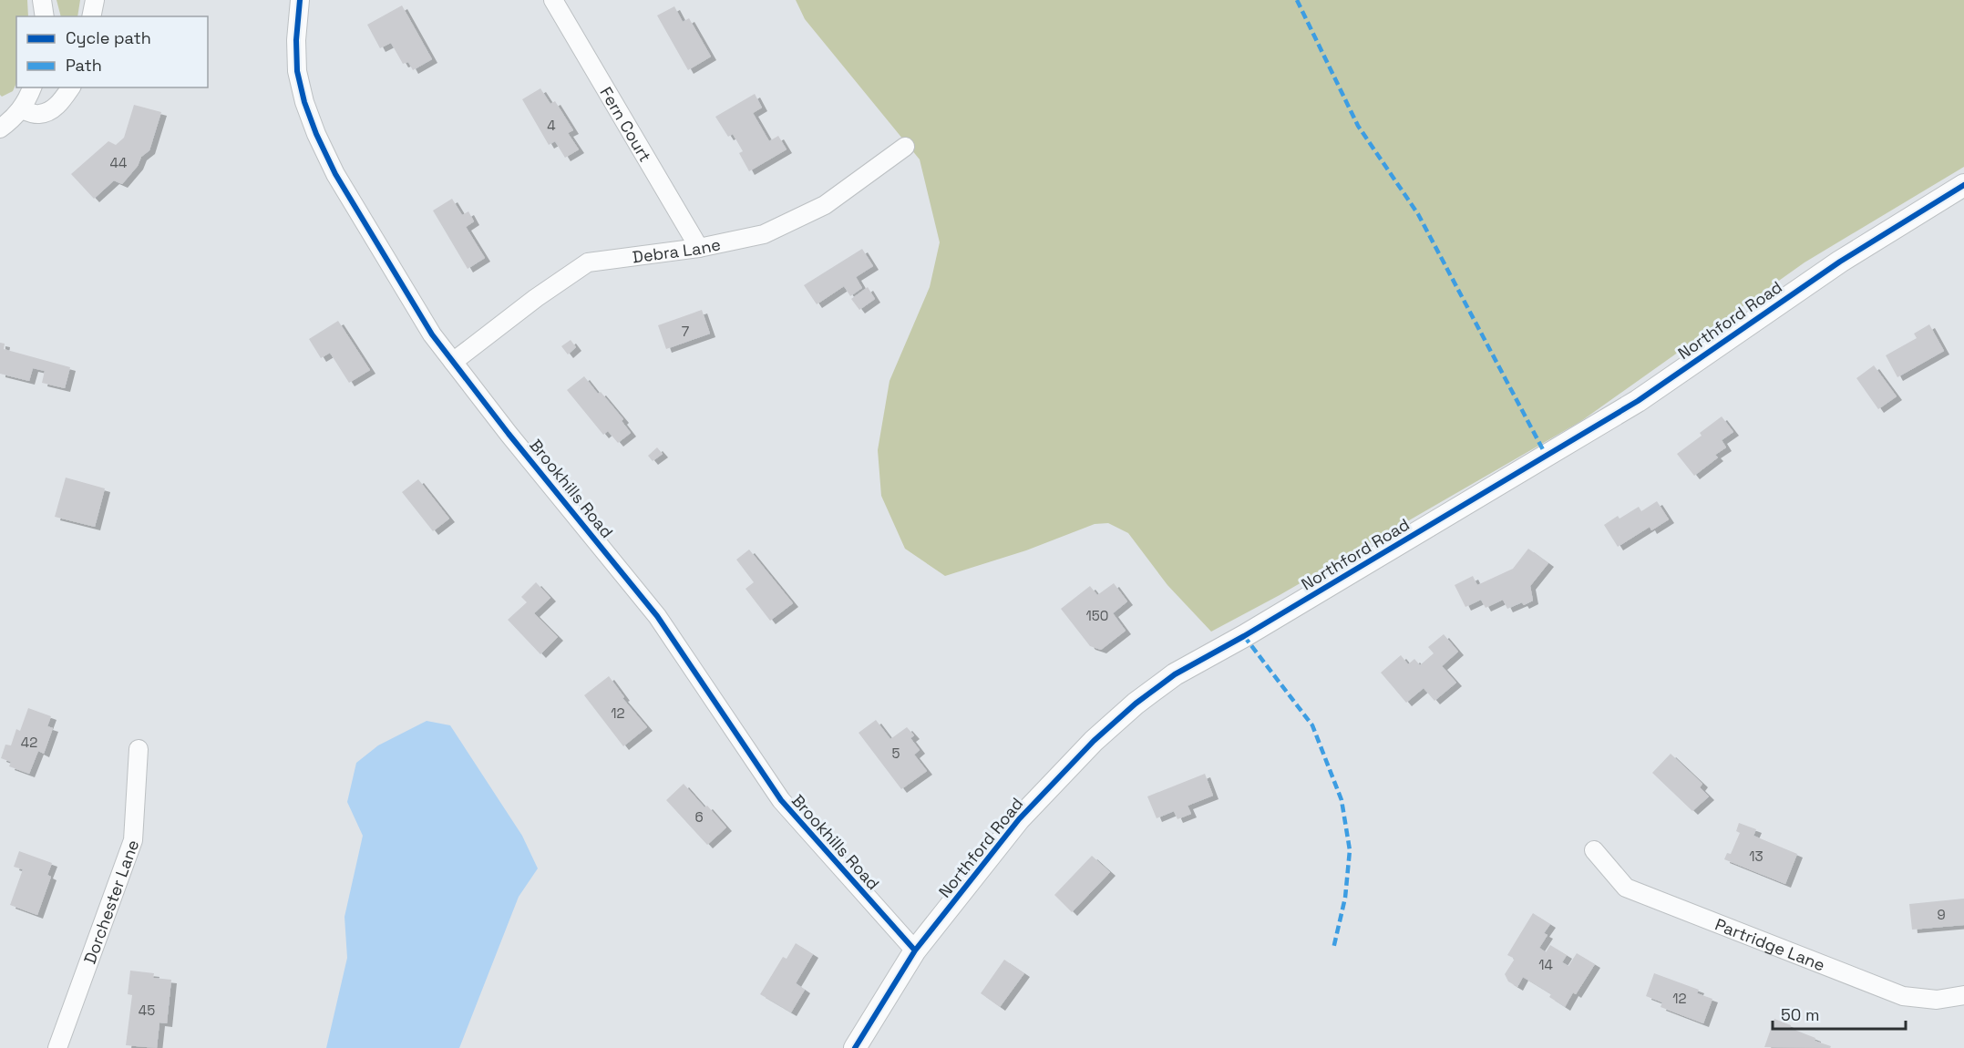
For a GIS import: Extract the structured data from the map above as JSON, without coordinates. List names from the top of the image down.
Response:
{
  "streets": {
    "street": [
      "Fern Court",
      "Debra Lane",
      "Northford Road",
      "Brookhills Road",
      "Dorchester Lane",
      "Partridge Lane"
    ]
  },
  "crossings": [
    ["Fern Court", "Debra Lane"],
    ["Debra Lane", "Brookhills Road"],
    ["Northford Road", "Brookhills Road"]
  ],
  "house_numbers": [
    "4",
    "44",
    "7",
    "150",
    "12",
    "42",
    "5",
    "6",
    "13",
    "9",
    "14",
    "12",
    "45"
  ],
  "legend": ["Cycle path", "Path"],
  "scale_bar": "50 m"
}
